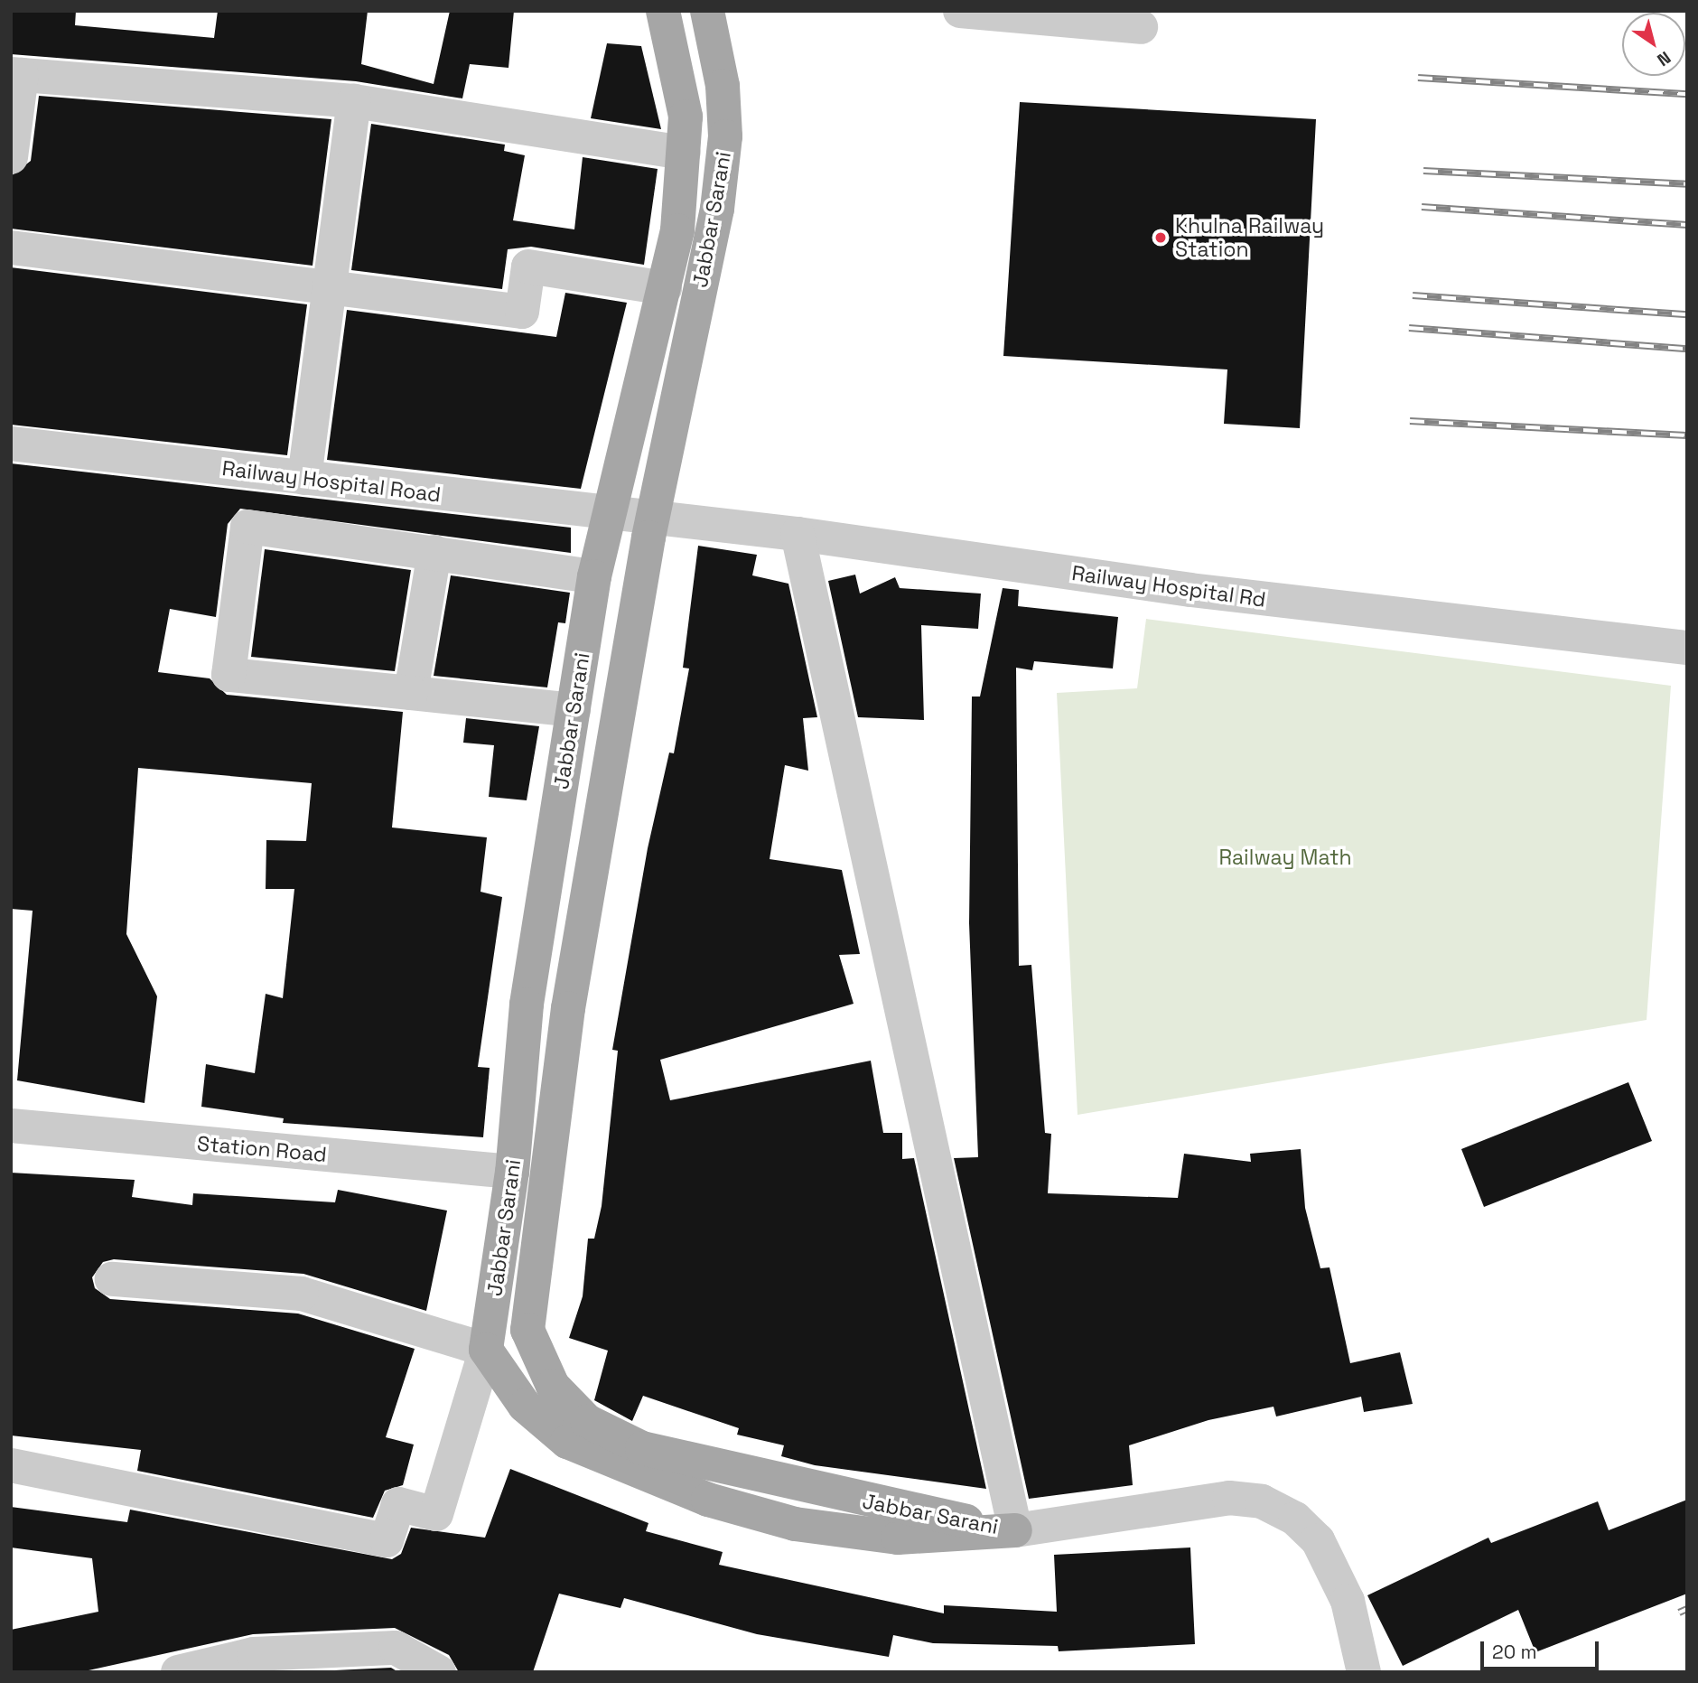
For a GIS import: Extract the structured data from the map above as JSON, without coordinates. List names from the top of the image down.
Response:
{
  "streets": {
    "main road": ["Jabbar Sarani"],
    "street": ["Railway Hospital Road", "Railway Hospital Rd", "Station Road"]
  },
  "crossings": [
    ["Jabbar Sarani", "Railway Hospital Road"],
    ["Jabbar Sarani", "Railway Hospital Rd"],
    ["Jabbar Sarani", "Station Road"],
    ["Railway Hospital Road", "Railway Hospital Rd"]
  ],
  "parks": ["Railway Math"],
  "places": ["Khulna Railway Station"],
  "scale_bar": "20 m",
  "north": "bottom right"
}
